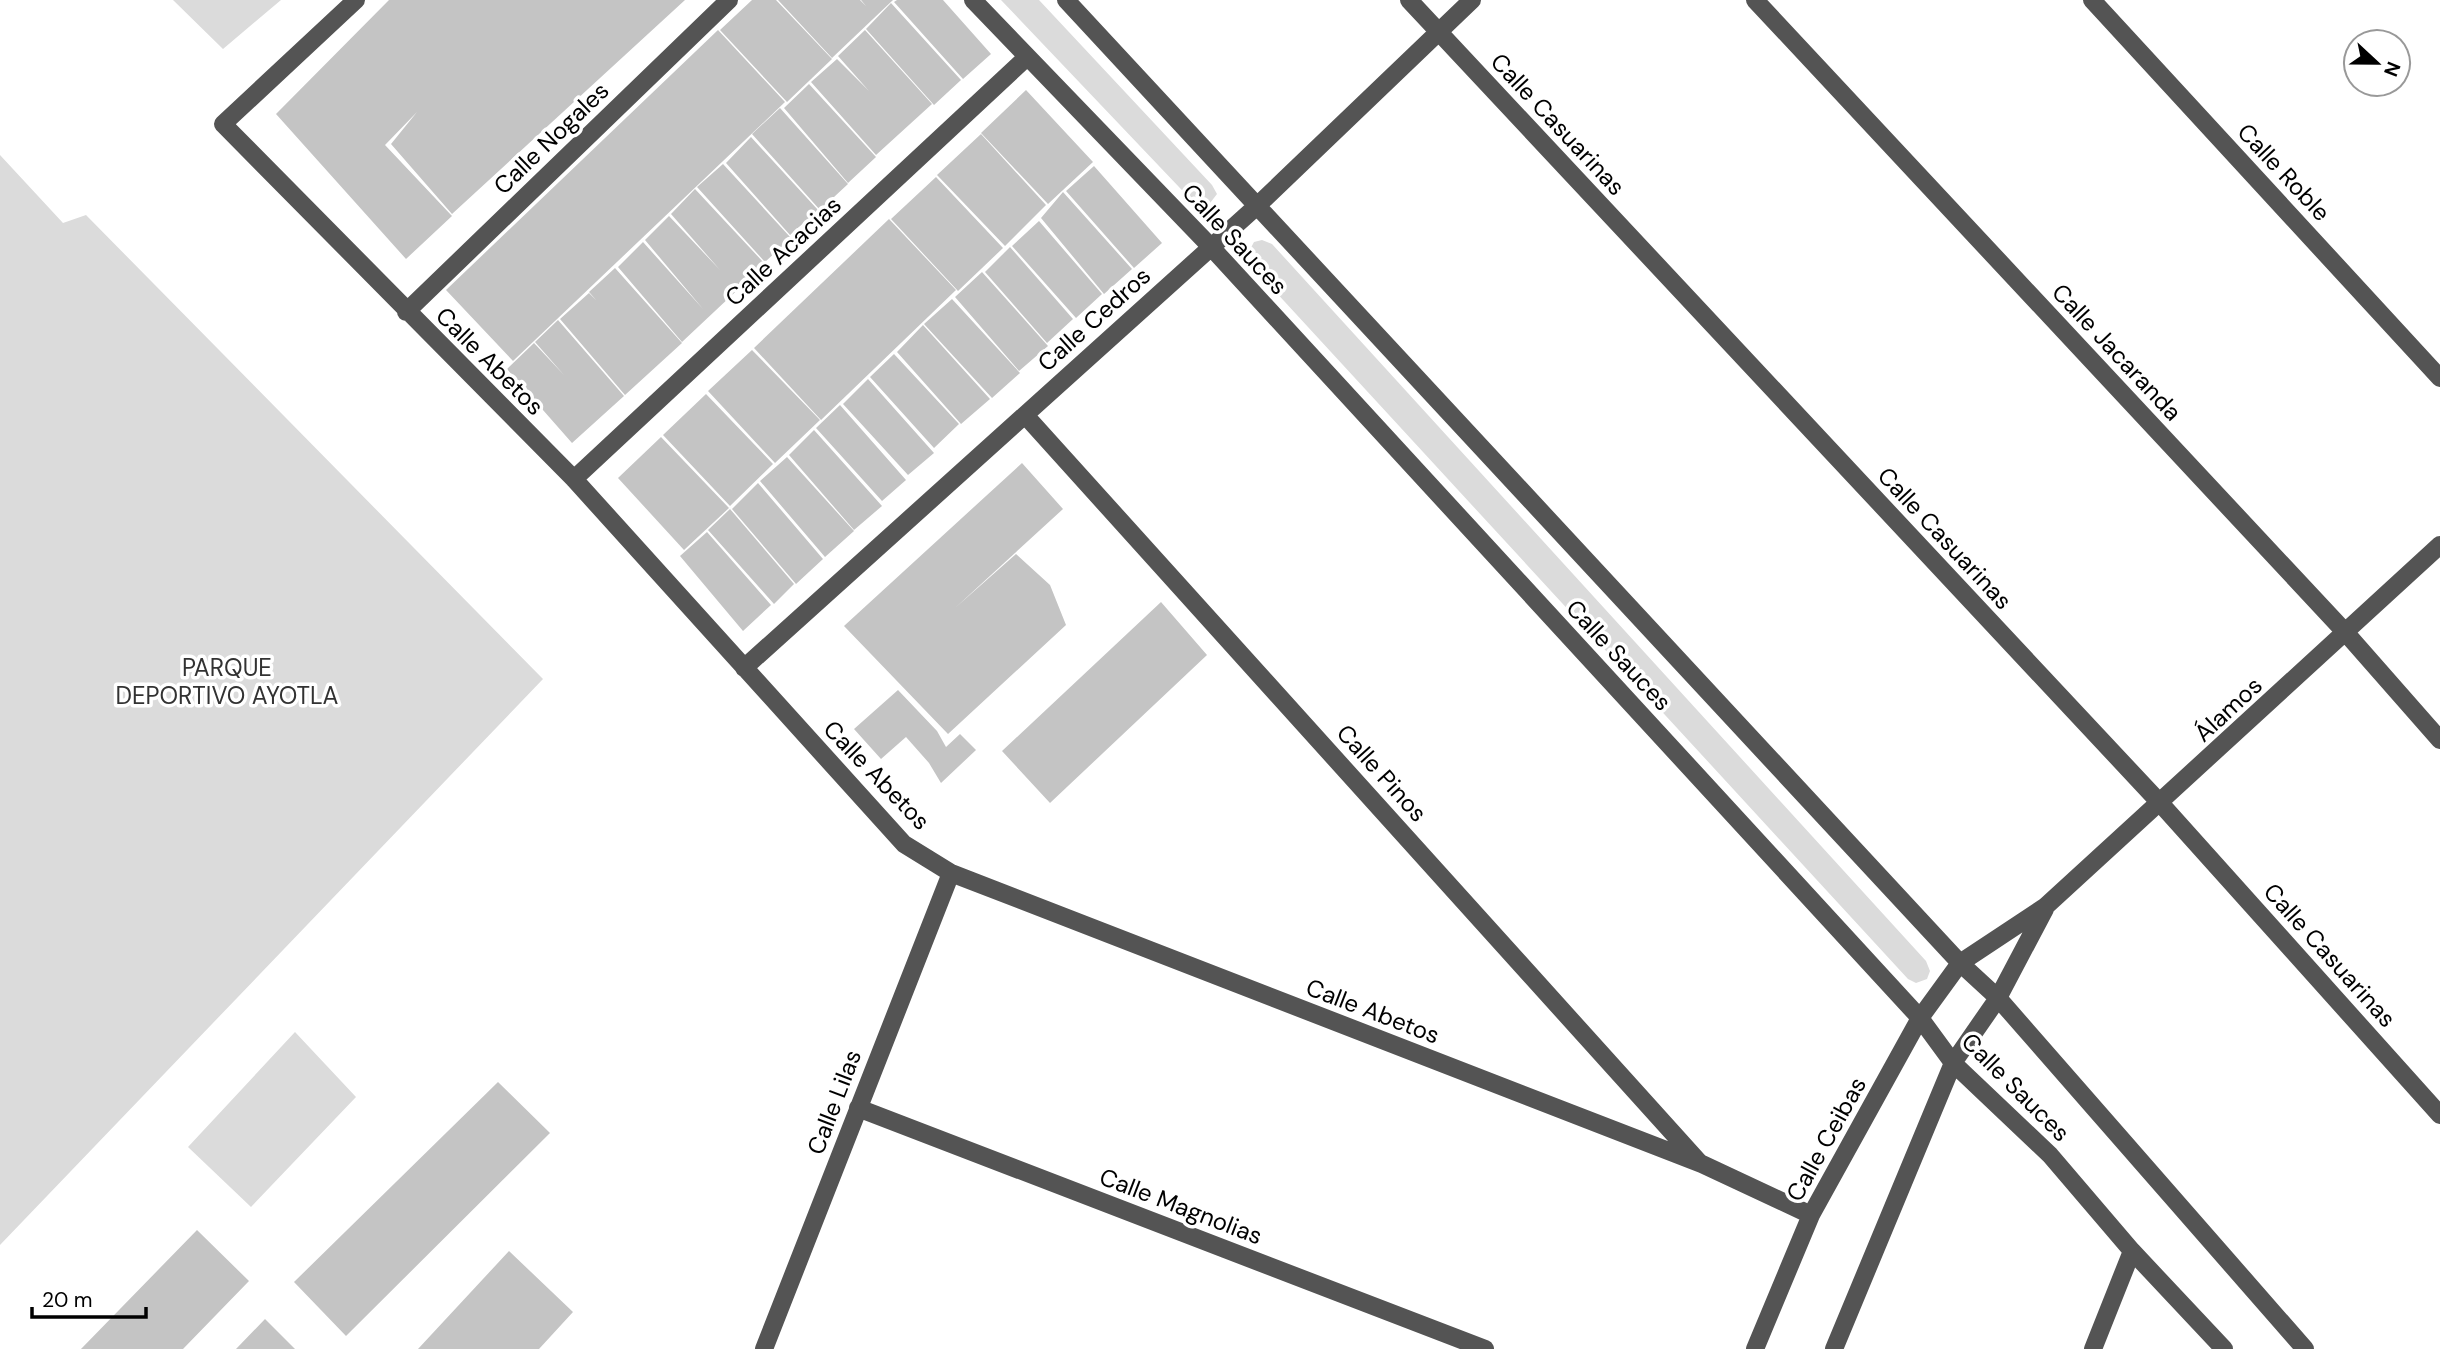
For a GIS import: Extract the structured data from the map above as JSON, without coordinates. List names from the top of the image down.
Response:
{
  "streets": {
    "street": [
      "Calle Casuarinas",
      "Calle Nogales",
      "Calle Roble",
      "Calle Sauces",
      "Calle Acacias",
      "Calle Cedros",
      "Calle Jacaranda",
      "Calle Abetos",
      "Álamos",
      "Calle Pinos",
      "Calle Lilas",
      "Calle Ceibas",
      "Calle Magnolias"
    ]
  },
  "crossings": [
    ["Calle Casuarinas", "Calle Cedros"],
    ["Calle Casuarinas", "Álamos"],
    ["Calle Nogales", "Calle Abetos"],
    ["Calle Sauces", "Calle Acacias"],
    ["Calle Sauces", "Calle Cedros"],
    ["Calle Sauces", "Álamos"],
    ["Calle Sauces", "Calle Ceibas"],
    ["Calle Acacias", "Calle Abetos"],
    ["Calle Cedros", "Calle Abetos"],
    ["Calle Cedros", "Calle Pinos"],
    ["Calle Jacaranda", "Álamos"],
    ["Calle Abetos", "Calle Pinos"],
    ["Calle Abetos", "Calle Lilas"],
    ["Calle Abetos", "Calle Ceibas"],
    ["Álamos", "Calle Ceibas"],
    ["Calle Lilas", "Calle Magnolias"]
  ],
  "parks": ["PARQUE DEPORTIVO AYOTLA"],
  "scale_bar": "20 m",
  "north": "right"
}
